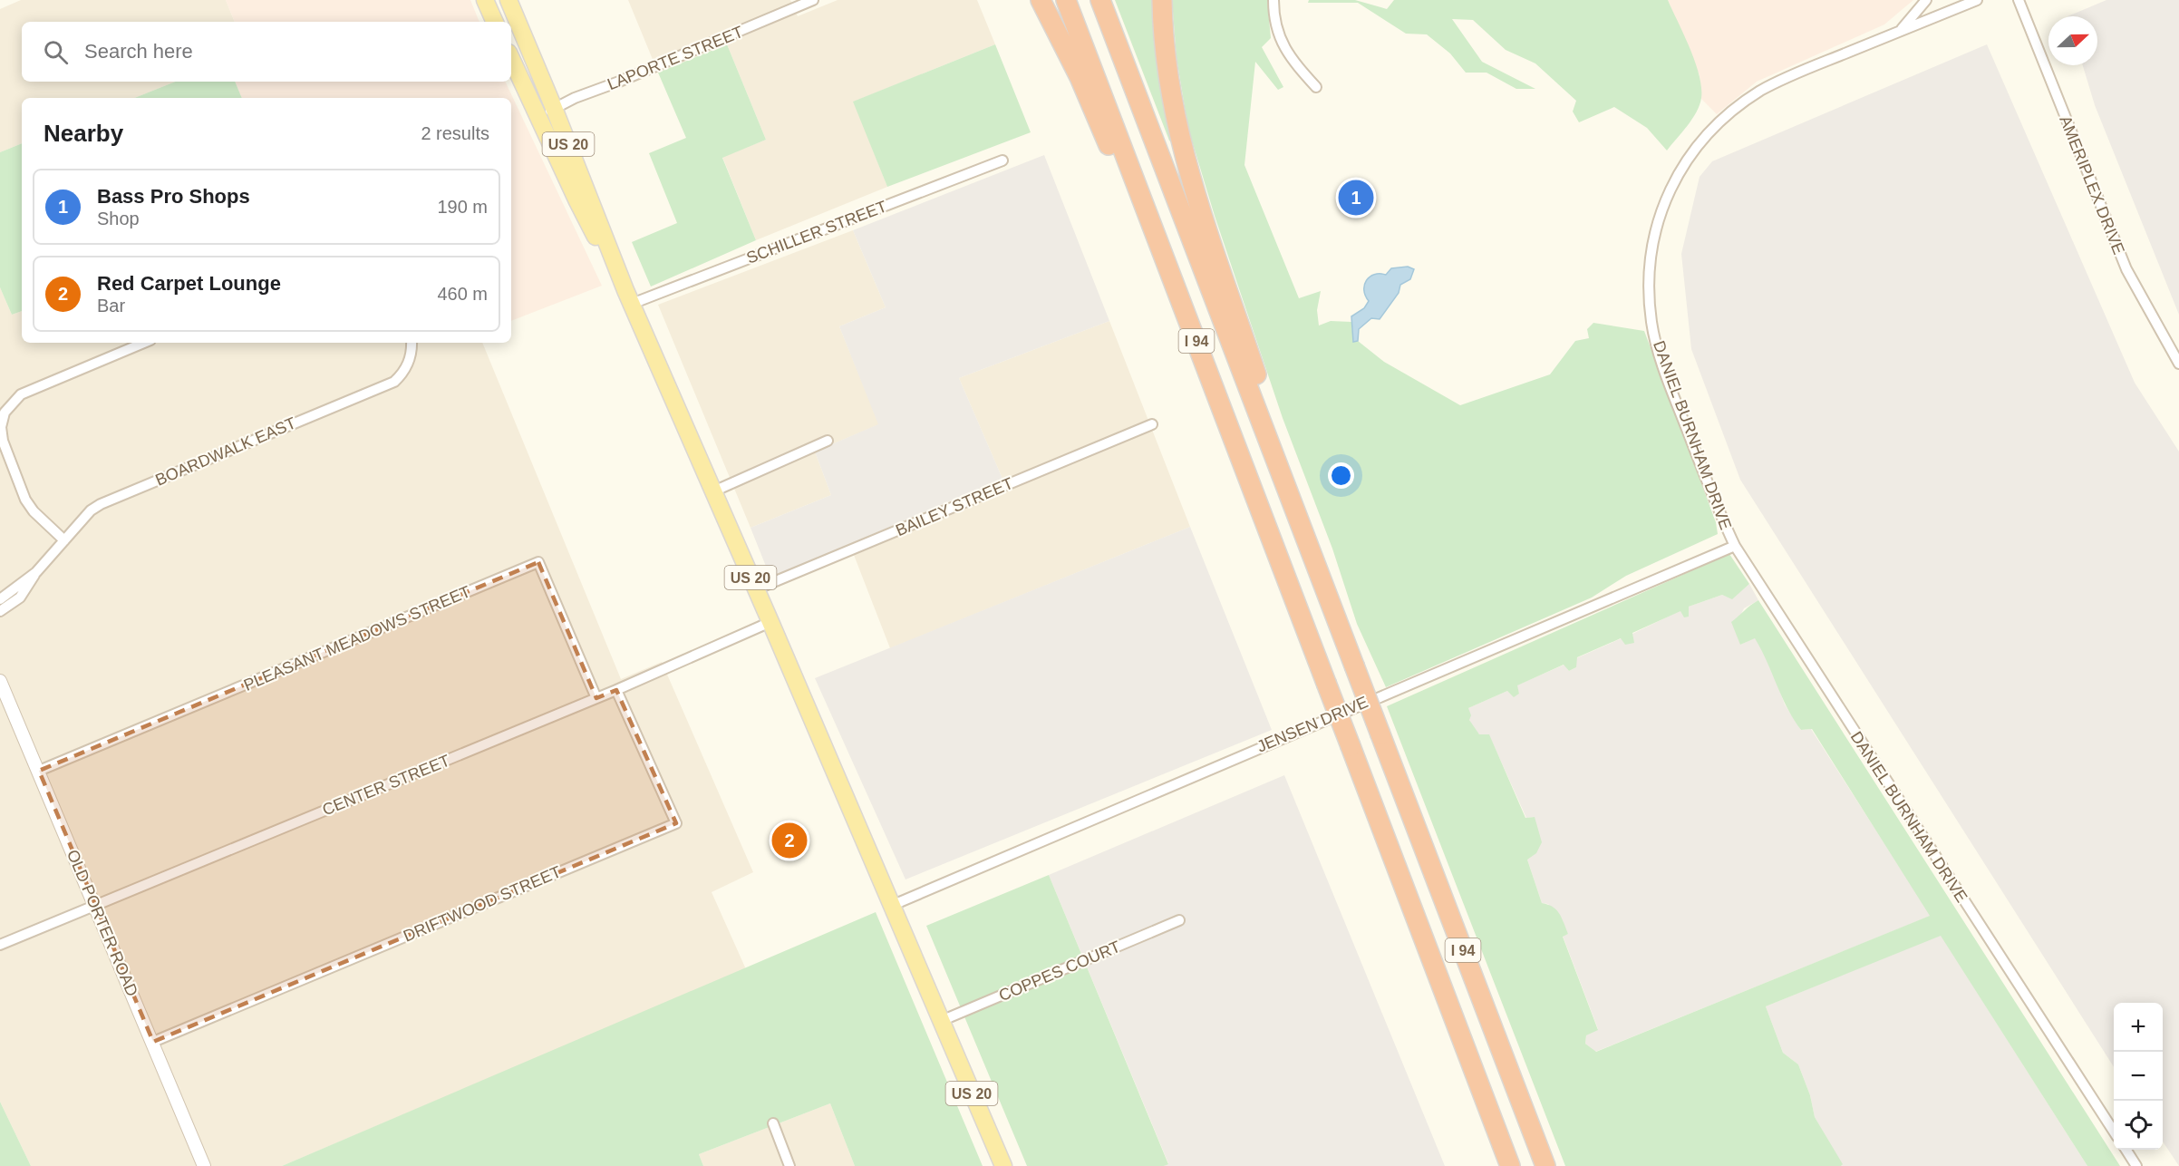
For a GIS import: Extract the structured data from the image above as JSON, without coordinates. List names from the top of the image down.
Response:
{
  "streets": {
    "highway": ["I 94"],
    "main road": ["US 20"],
    "street": [
      "LAPORTE STREET",
      "AMERIPLEX DRIVE",
      "SCHILLER STREET",
      "DANIEL BURNHAM DRIVE",
      "BOARDWALK EAST",
      "BAILEY STREET",
      "PLEASANT MEADOWS STREET",
      "JENSEN DRIVE",
      "CENTER STREET",
      "DRIFTWOOD STREET",
      "OLD PORTER ROAD",
      "COPPES COURT"
    ]
  },
  "crossings": [
    ["LAPORTE STREET", "US 20"],
    ["US 20", "SCHILLER STREET"],
    ["US 20", "BAILEY STREET"],
    ["US 20", "JENSEN DRIVE"],
    ["US 20", "CENTER STREET"],
    ["US 20", "COPPES COURT"],
    ["DANIEL BURNHAM DRIVE", "JENSEN DRIVE"],
    ["PLEASANT MEADOWS STREET", "CENTER STREET"],
    ["PLEASANT MEADOWS STREET", "OLD PORTER ROAD"],
    ["CENTER STREET", "DRIFTWOOD STREET"],
    ["CENTER STREET", "OLD PORTER ROAD"],
    ["DRIFTWOOD STREET", "OLD PORTER ROAD"]
  ],
  "north": "right",
  "page": {
    "search": "Search here",
    "heading": ["Nearby", "2 results"],
    "list": [
      {
        "mark": "1",
        "name": "Bass Pro Shops",
        "note": "Shop",
        "value": "190 m"
      },
      {
        "mark": "2",
        "name": "Red Carpet Lounge",
        "note": "Bar",
        "value": "460 m"
      }
    ],
    "pins": ["1", "2"],
    "map_buttons": ["+", "−"]
  }
}
